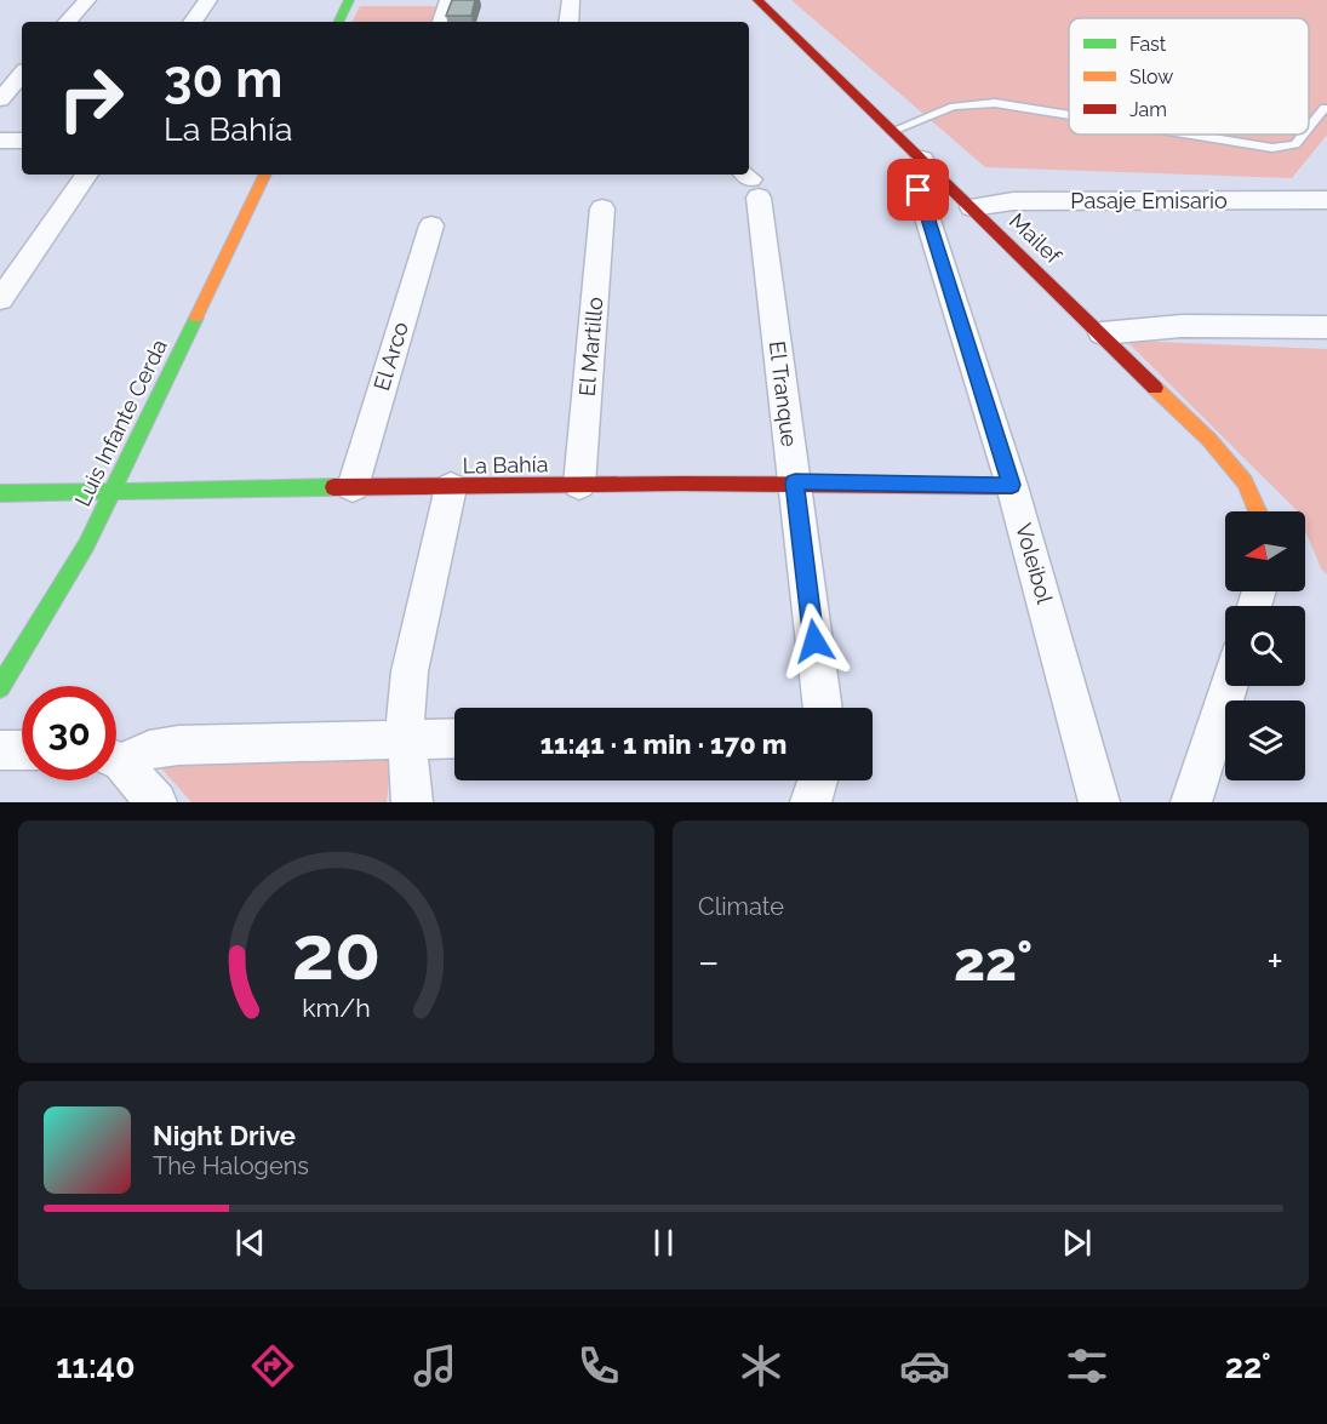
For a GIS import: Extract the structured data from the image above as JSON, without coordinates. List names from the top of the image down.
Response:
{
  "streets": {
    "street": [
      "Pasaje Emisario",
      "Mailef",
      "El Martillo",
      "El Arco",
      "El Tranque",
      "Luis Infante Cerda",
      "La Bahía",
      "Voleibol"
    ]
  },
  "crossings": [
    ["Pasaje Emisario", "Mailef"],
    ["Mailef", "Voleibol"],
    ["El Martillo", "La Bahía"],
    ["El Arco", "La Bahía"],
    ["El Tranque", "La Bahía"],
    ["Luis Infante Cerda", "La Bahía"],
    ["La Bahía", "Voleibol"]
  ],
  "legend": ["Fast", "Slow", "Jam"],
  "north": "left",
  "page": {
    "turn": ["30 m", "La Bahía"],
    "limit": "30",
    "trip": "11:41 · 1 min · 170 m",
    "tile": "Climate",
    "heat": ["−", "22°", "+"],
    "song": ["Night Drive", "The Halogens"],
    "tabs": ["11:40", "22°"],
    "gauge": ["20", "km/h"]
  }
}
